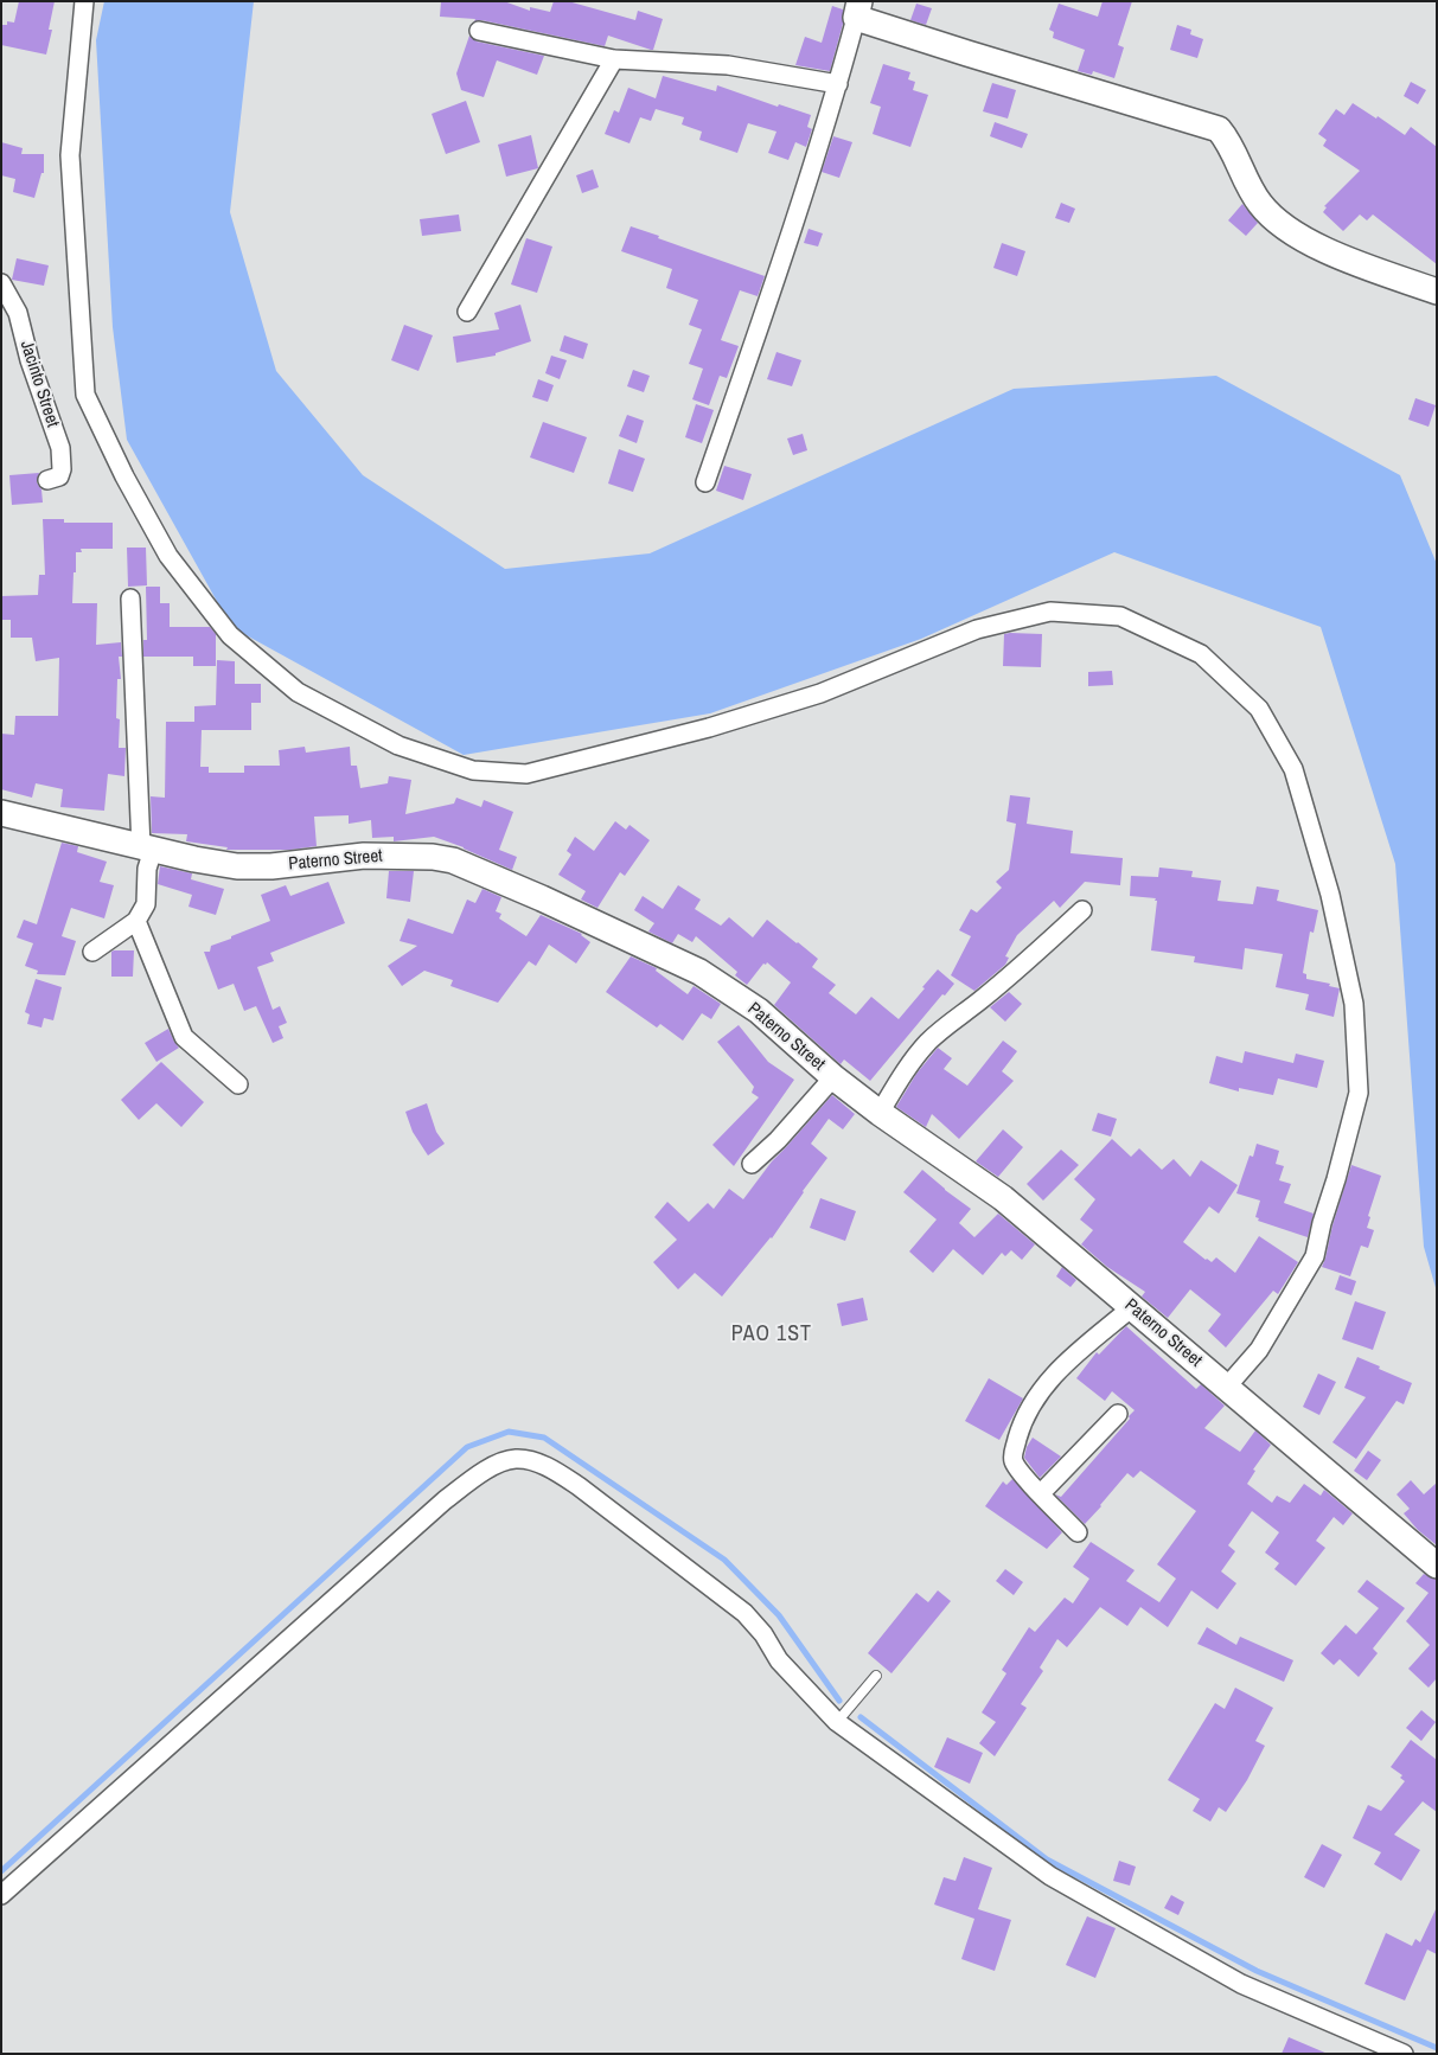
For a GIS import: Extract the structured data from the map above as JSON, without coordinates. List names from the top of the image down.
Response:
{
  "streets": {
    "street": ["Jacinto Street", "Paterno Street"]
  },
  "districts": ["PAO 1ST"]
}
